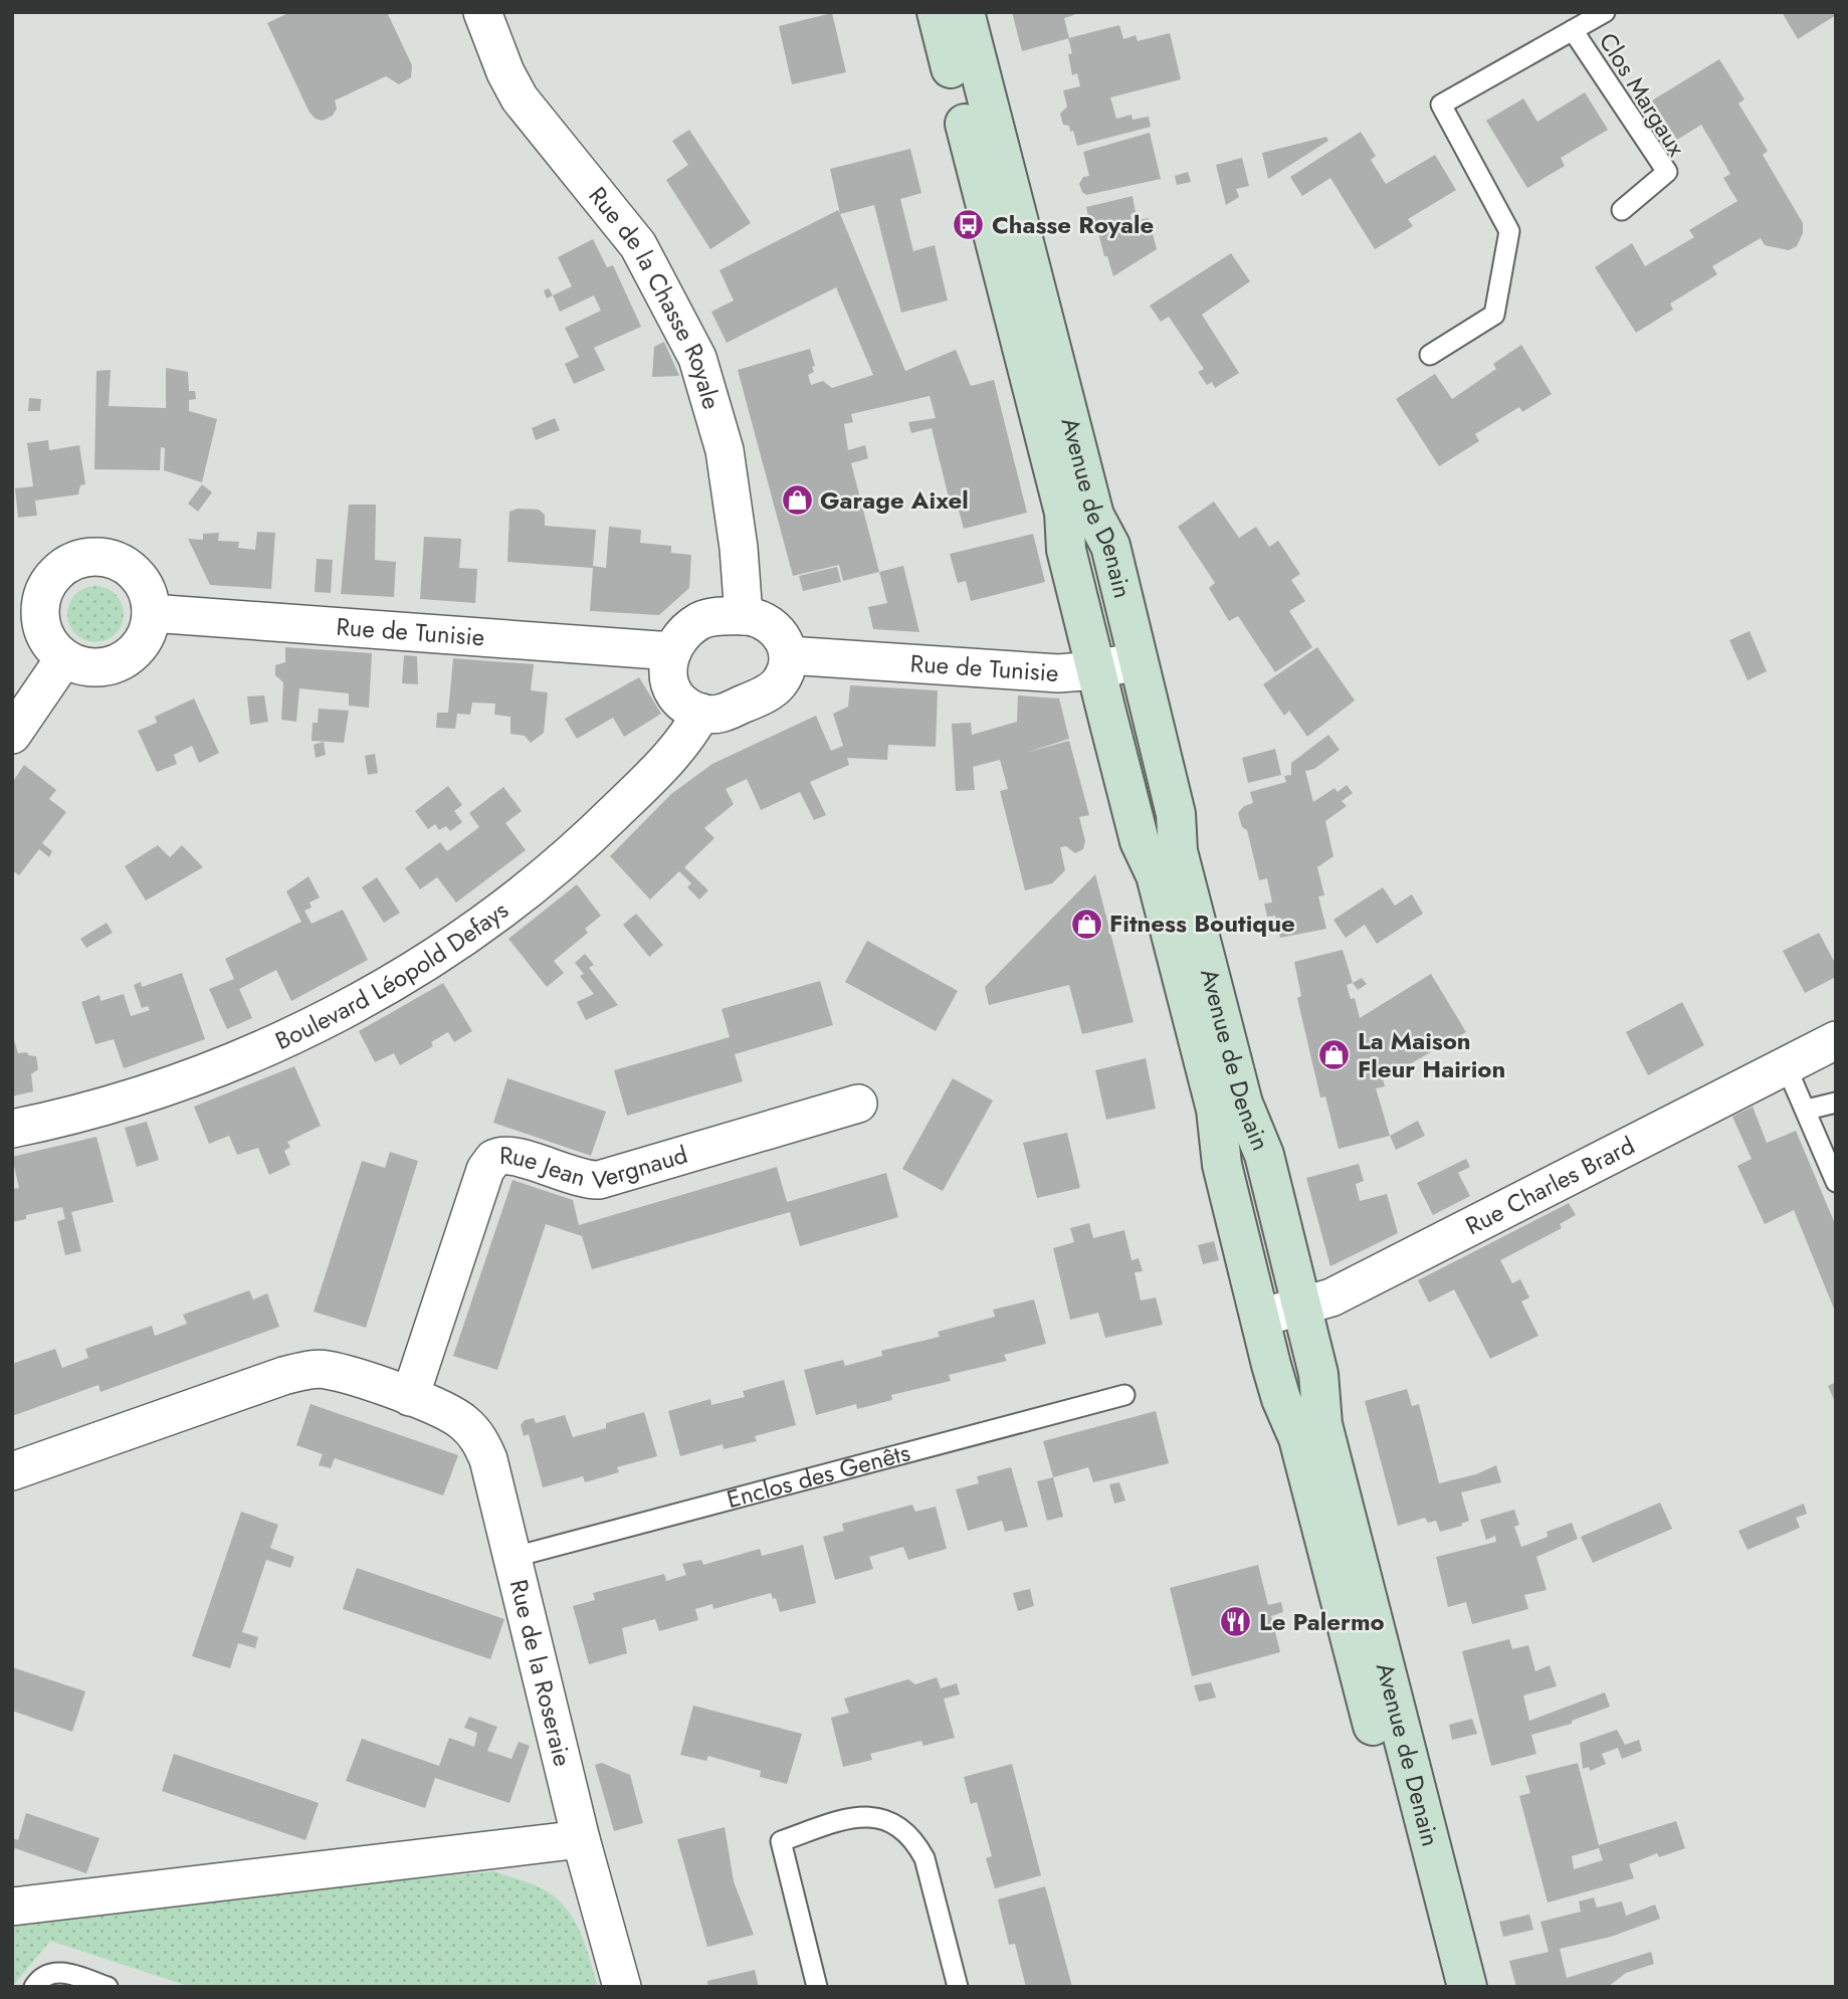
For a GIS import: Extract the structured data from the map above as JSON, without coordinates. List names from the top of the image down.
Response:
{
  "streets": {
    "main road": ["Avenue de Denain"],
    "street": [
      "Rue de la Chasse Royale",
      "Rue de Tunisie",
      "Boulevard Léopold Defays",
      "Rue Jean Vergnaud",
      "Rue Charles Brard",
      "Rue de la Roseraie"
    ],
    "lane": ["Clos Margaux", "Enclos des Genêts"]
  },
  "crossings": [
    ["Rue de la Chasse Royale", "Rue de Tunisie"],
    ["Rue de la Chasse Royale", "Boulevard Léopold Defays"],
    ["Avenue de Denain", "Rue de Tunisie"],
    ["Avenue de Denain", "Rue Charles Brard"],
    ["Rue de Tunisie", "Boulevard Léopold Defays"],
    ["Rue Jean Vergnaud", "Rue de la Roseraie"],
    ["Enclos des Genêts", "Rue de la Roseraie"]
  ],
  "places": {
    "bus stop": ["Chasse Royale"],
    "shop": ["Garage Aixel", "Fitness Boutique", "La Maison Fleur Hairion"],
    "restaurant": ["Le Palermo"]
  }
}
